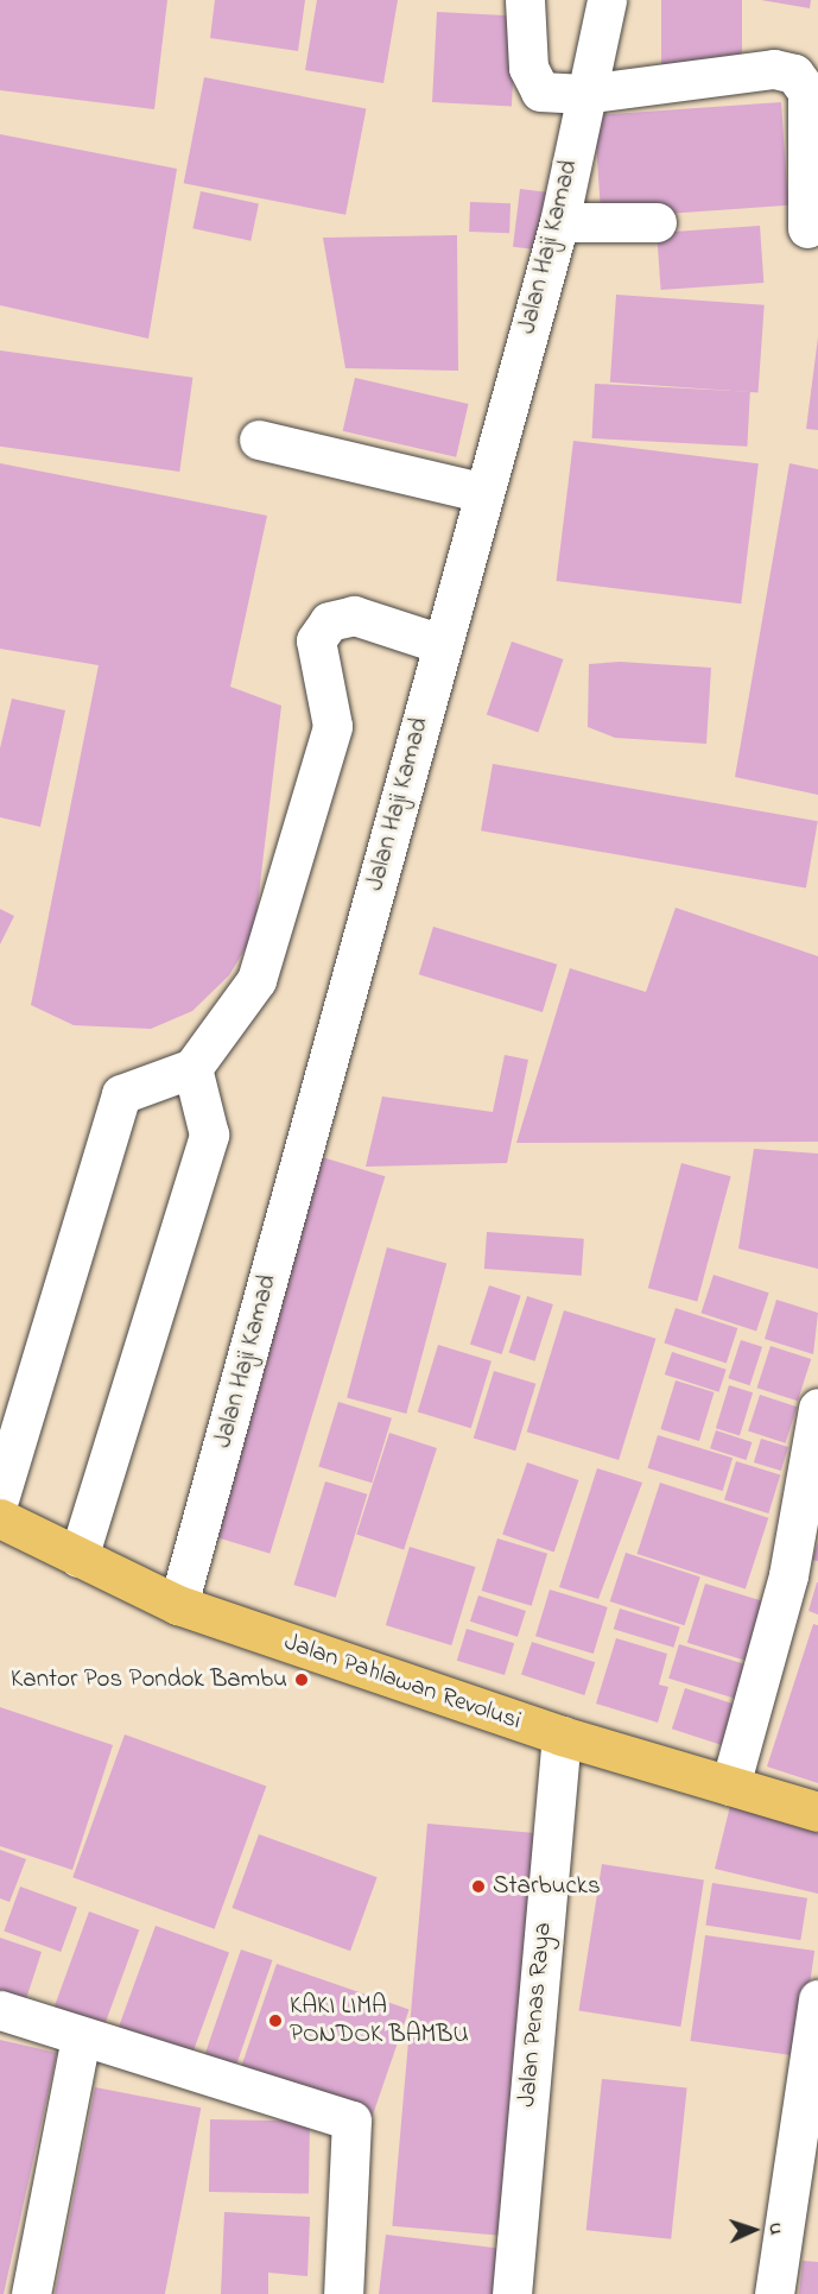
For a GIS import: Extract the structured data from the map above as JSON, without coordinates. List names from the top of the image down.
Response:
{
  "streets": {
    "main road": ["Jalan Pahlawan Revolusi"],
    "street": ["Jalan Haji Kamad", "Jalan Penas Raya"]
  },
  "crossings": [
    ["Jalan Haji Kamad", "Jalan Pahlawan Revolusi"],
    ["Jalan Pahlawan Revolusi", "Jalan Penas Raya"]
  ],
  "places": ["Kantor Pos Pondok Bambu", "Starbucks", "KAKI LIMA PONDOK BAMBU"],
  "north": "right"
}
